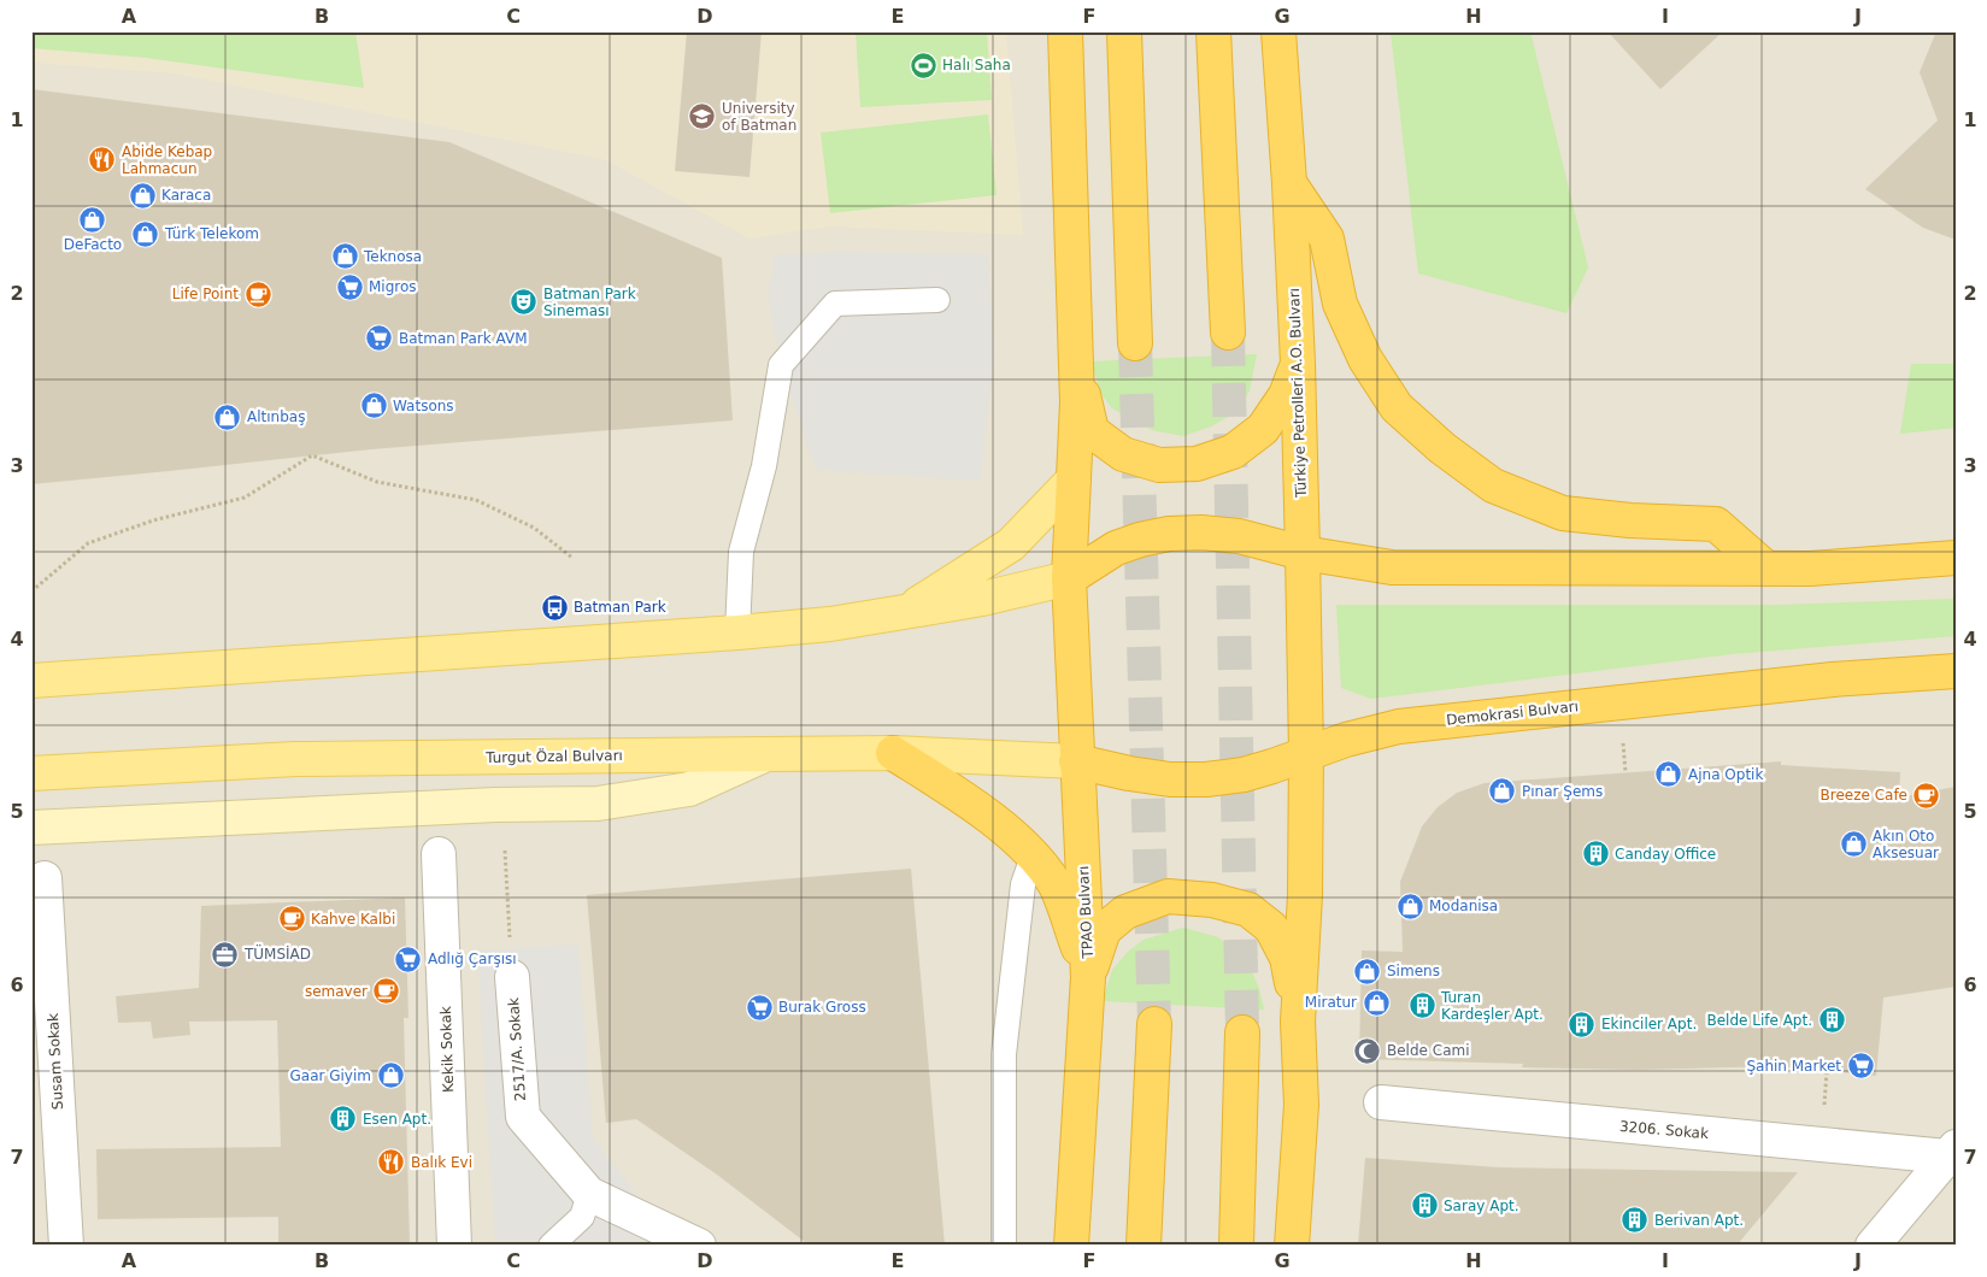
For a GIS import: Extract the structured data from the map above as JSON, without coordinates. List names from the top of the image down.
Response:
{
  "streets": {
    "highway": ["Türkiye Petrolleri A.O. Bulvarı", "Demokrasi Bulvarı", "TPAO Bulvarı"],
    "main road": ["Turgut Özal Bulvarı"],
    "street": [
      "Kekik Sokak",
      "2517/A. Sokak",
      "Susam Sokak",
      "3206. Sokak"
    ]
  },
  "crossings": [
    ["Türkiye Petrolleri A.O. Bulvarı", "Demokrasi Bulvarı"],
    ["Demokrasi Bulvarı", "Turgut Özal Bulvarı"],
    ["Demokrasi Bulvarı", "TPAO Bulvarı"],
    ["Turgut Özal Bulvarı", "TPAO Bulvarı"]
  ],
  "places": {
    "sports": ["Halı Saha"],
    "school or university": ["University of Batman"],
    "restaurant": ["Abide Kebap Lahmacun", "Balık Evi"],
    "shop": [
      "Karaca",
      "DeFacto",
      "Türk Telekom",
      "Teknosa",
      "Watsons",
      "Altınbaş",
      "Ajna Optik",
      "Pınar Şems",
      "Akın Oto Aksesuar",
      "Modanisa",
      "Simens",
      "Miratur",
      "Gaar Giyim"
    ],
    "supermarket": [
      "Migros",
      "Batman Park AVM",
      "Adlığ Çarşısı",
      "Burak Gross",
      "Şahin Market"
    ],
    "cafe": [
      "Life Point",
      "Breeze Cafe",
      "Kahve Kalbi",
      "semaver"
    ],
    "theatre": ["Batman Park Sineması"],
    "bus stop": ["Batman Park"],
    "building": [
      "Canday Office",
      "Turan Kardeşler Apt.",
      "Belde Life Apt.",
      "Ekinciler Apt.",
      "Esen Apt.",
      "Saray Apt.",
      "Berivan Apt."
    ],
    "office": ["TÜMSİAD"],
    "mosque": ["Belde Cami"]
  },
  "grid": {
    "columns": [
      "A",
      "B",
      "C",
      "D",
      "E",
      "F",
      "G",
      "H",
      "I",
      "J"
    ],
    "rows": [
      "1",
      "2",
      "3",
      "4",
      "5",
      "6",
      "7"
    ]
  }
}
